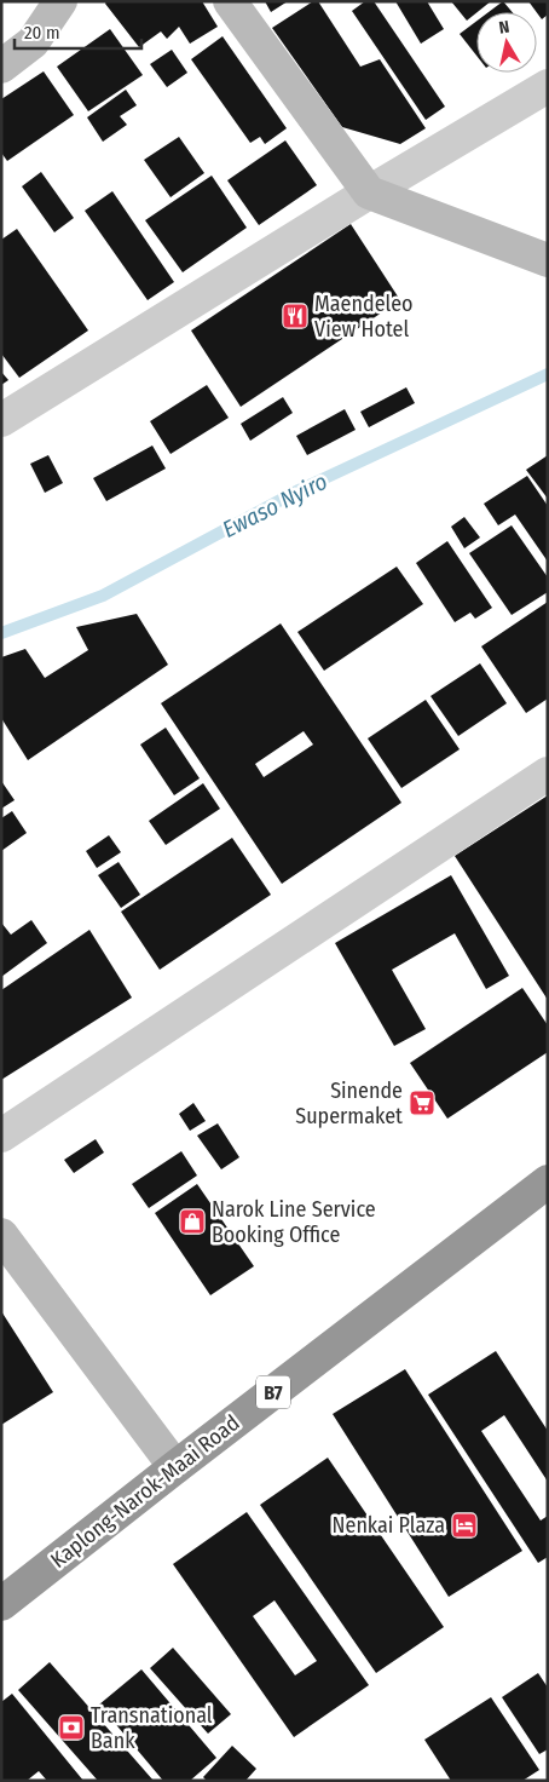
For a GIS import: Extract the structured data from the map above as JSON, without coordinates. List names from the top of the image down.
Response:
{
  "streets": {
    "highway": ["B7", "Kaplong-Narok-Maai Road"]
  },
  "water": ["Ewaso Nyiro"],
  "places": {
    "restaurant": ["Maendeleo View Hotel"],
    "supermarket": ["Sinende Supermaket"],
    "shop": ["Narok Line Service Booking Office"],
    "hotel": ["Nenkai Plaza"],
    "bank": ["Transnational Bank"]
  },
  "scale_bar": "20 m",
  "north": "top"
}
